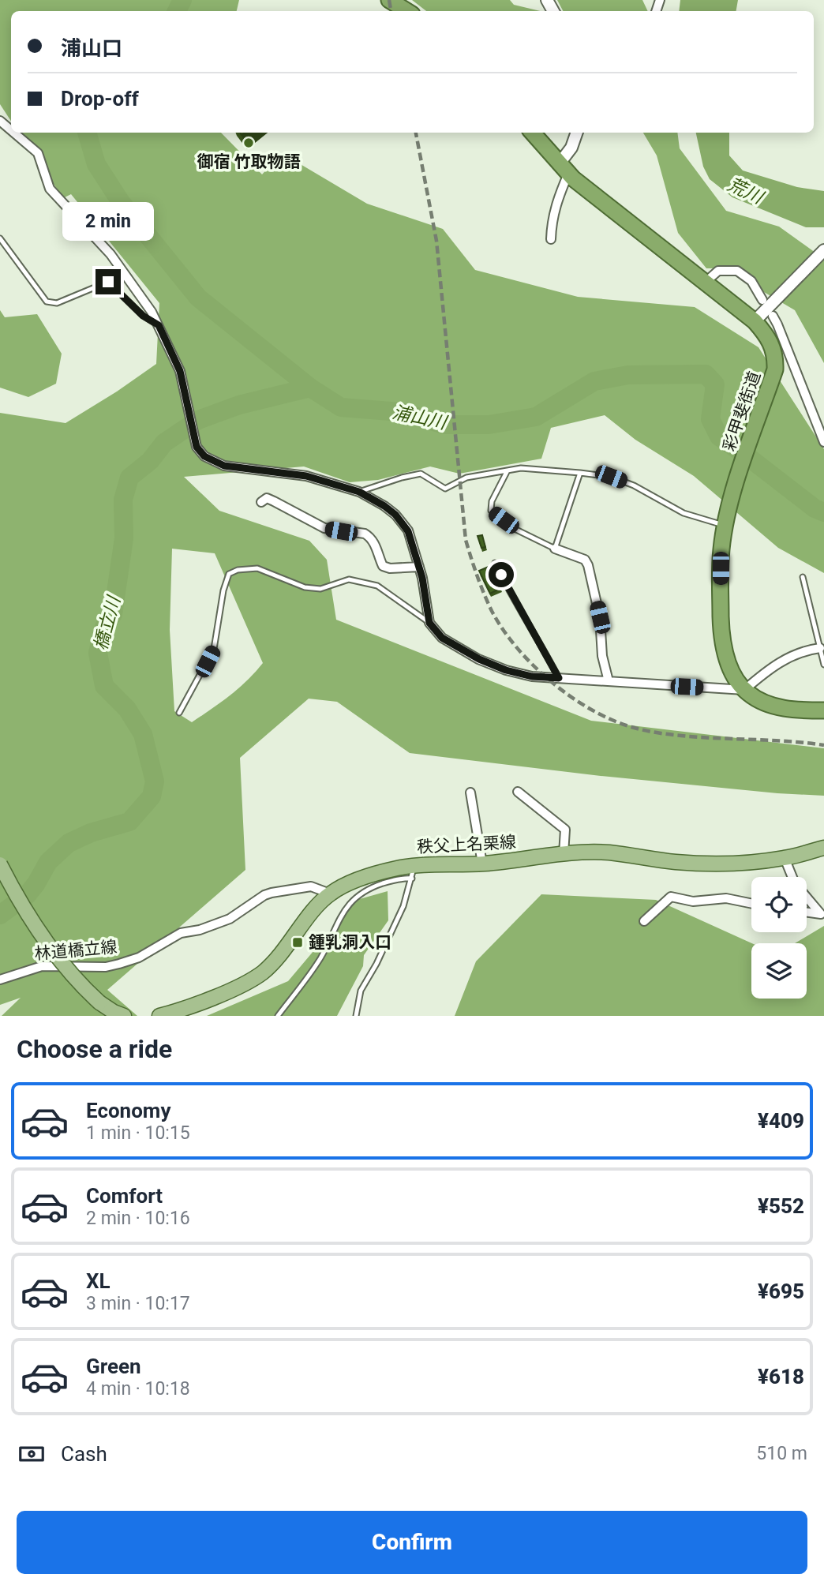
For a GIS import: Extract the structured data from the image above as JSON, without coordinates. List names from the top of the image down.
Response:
{
  "streets": {
    "highway": ["彩甲斐街道"],
    "main road": ["秩父上名栗線"],
    "street": ["林道橋立線"]
  },
  "crossings": [
    ["秩父上名栗線", "林道橋立線"]
  ],
  "water": ["荒川", "浦山川", "橋立川"],
  "places": {
    "other": ["御宿 竹取物語"],
    "transit": ["鍾乳洞入口"]
  },
  "page": {
    "banner": ["浦山口", "Drop-off"],
    "bubble": "2 min",
    "heading": "Choose a ride",
    "list": [
      {
        "name": "Economy",
        "note": "1 min · 10:15",
        "value": "¥409"
      },
      {
        "name": "Comfort",
        "note": "2 min · 10:16",
        "value": "¥552"
      },
      {
        "name": "XL",
        "note": "3 min · 10:17",
        "value": "¥695"
      },
      {
        "name": "Green",
        "note": "4 min · 10:18",
        "value": "¥618"
      }
    ],
    "pay": ["Cash", "510 m"],
    "buttons": "Confirm"
  }
}
